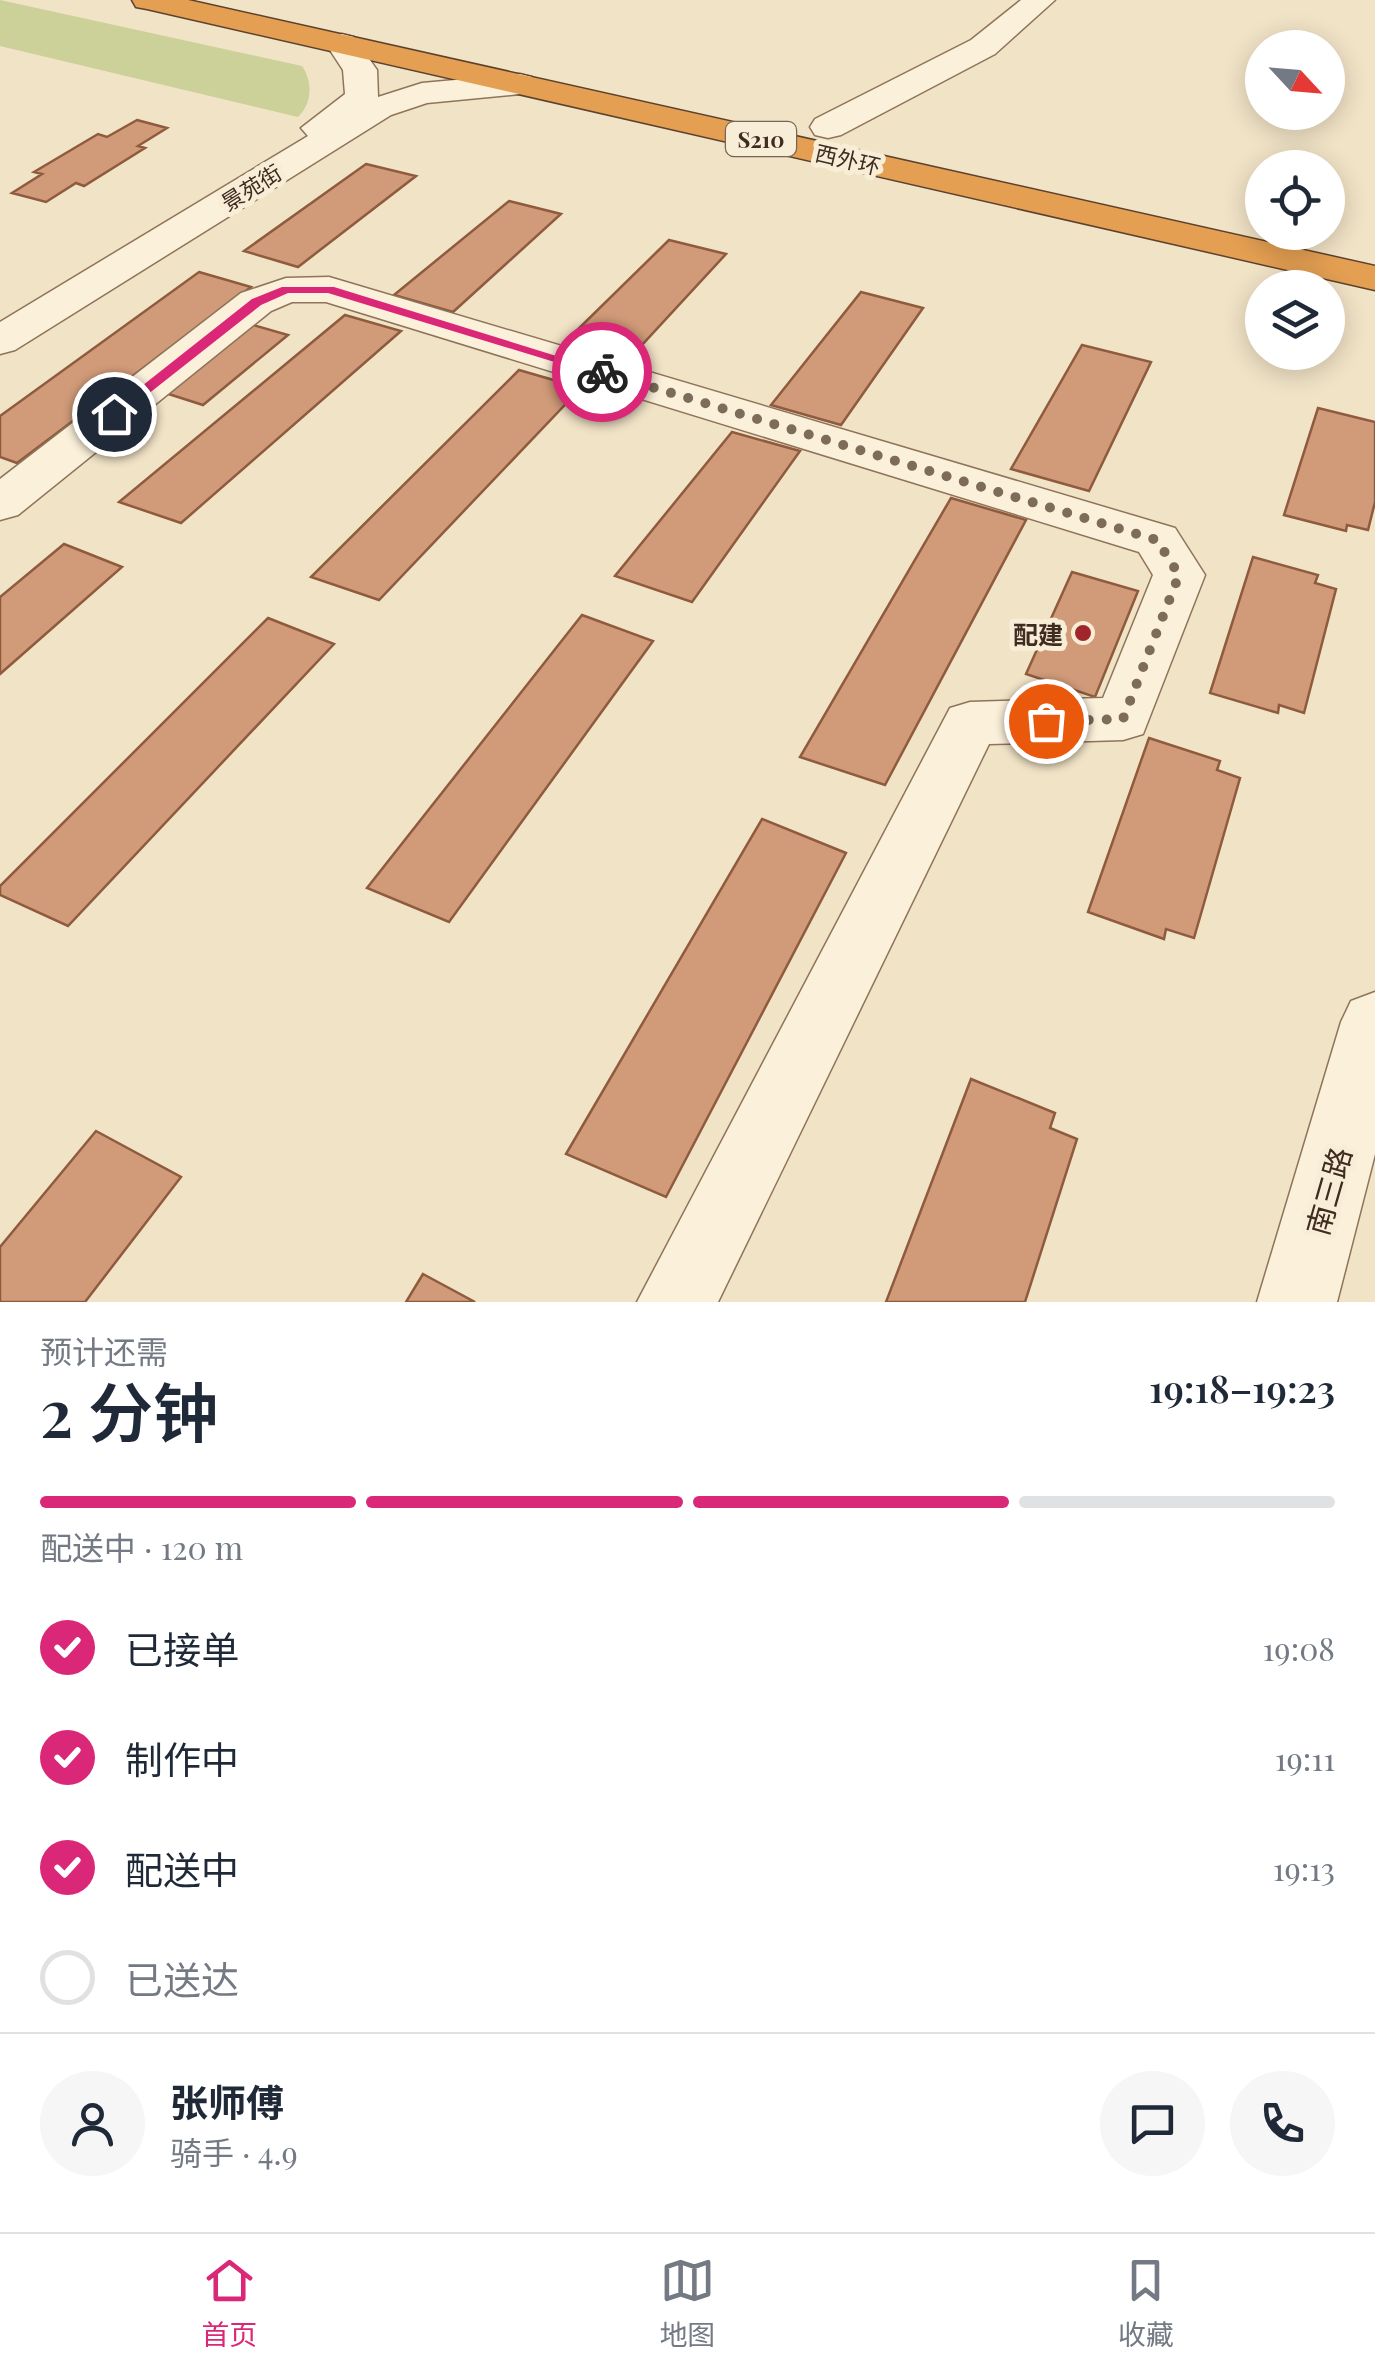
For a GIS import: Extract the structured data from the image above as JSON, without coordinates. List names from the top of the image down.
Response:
{
  "streets": {
    "highway": ["S210", "西外环"],
    "street": ["景苑街", "南三路"]
  },
  "crossings": [
    ["西外环", "景苑街"]
  ],
  "places": ["配建"],
  "north": "bottom right",
  "page": {
    "heading": ["2 分钟", "预计还需", "19:18–19:23"],
    "panel": ["张师傅", "骑手 · 4.9"],
    "bar": "配送中 · 120 m",
    "list": [
      ["已接单", "19:08"],
      ["制作中", "19:11"],
      ["配送中", "19:13"],
      "已送达"
    ],
    "tabs": ["首页", "地图", "收藏"]
  }
}
